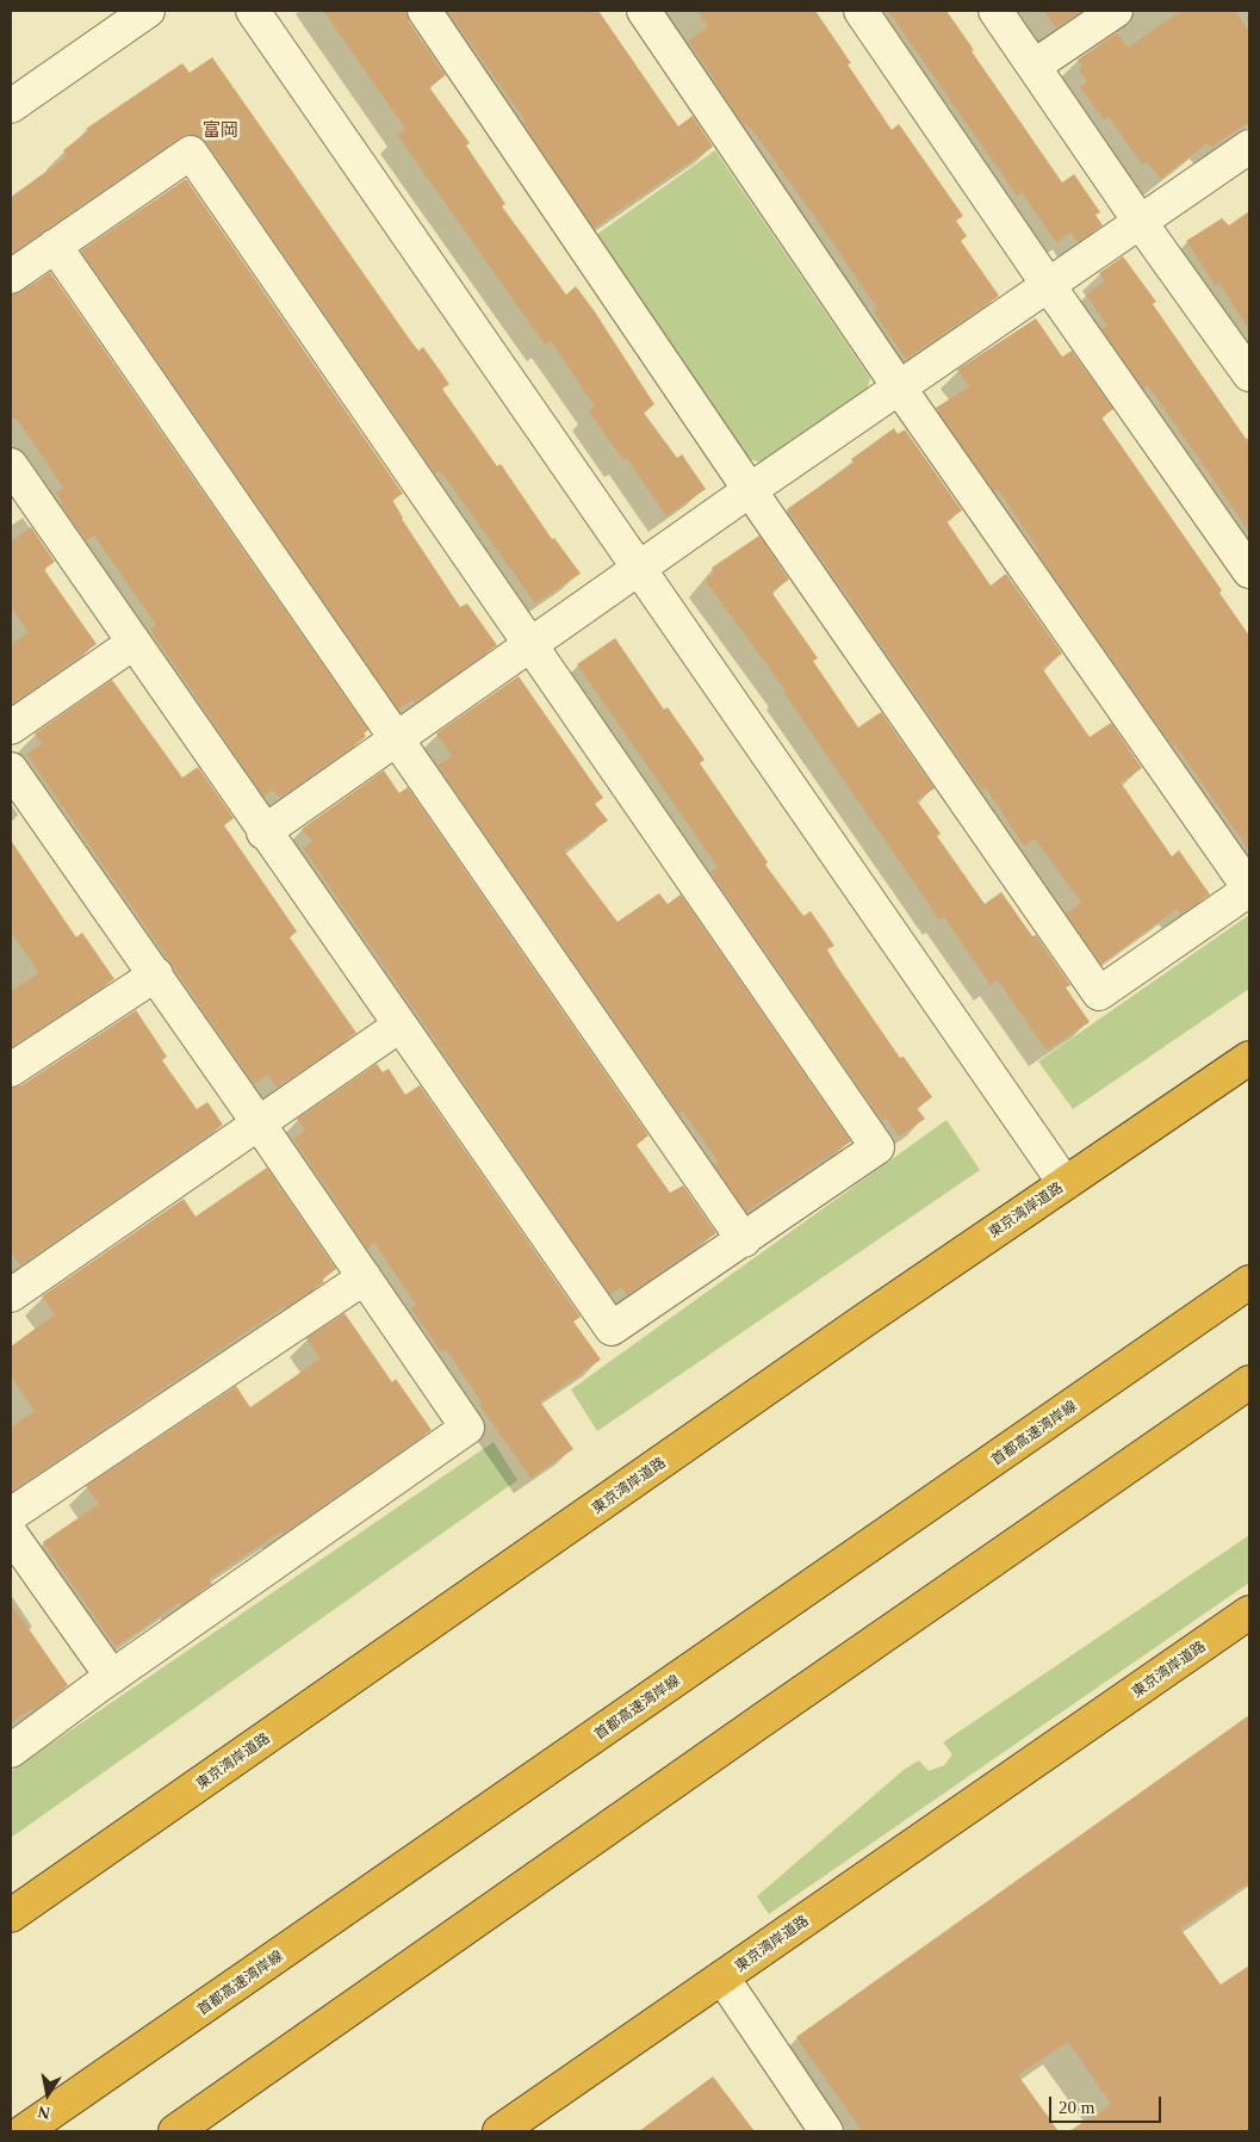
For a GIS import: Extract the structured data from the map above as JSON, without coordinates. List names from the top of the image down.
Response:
{
  "streets": {
    "highway": ["東京湾岸道路", "首都高速湾岸線"]
  },
  "districts": ["富岡"],
  "scale_bar": "20 m",
  "north": "bottom"
}
